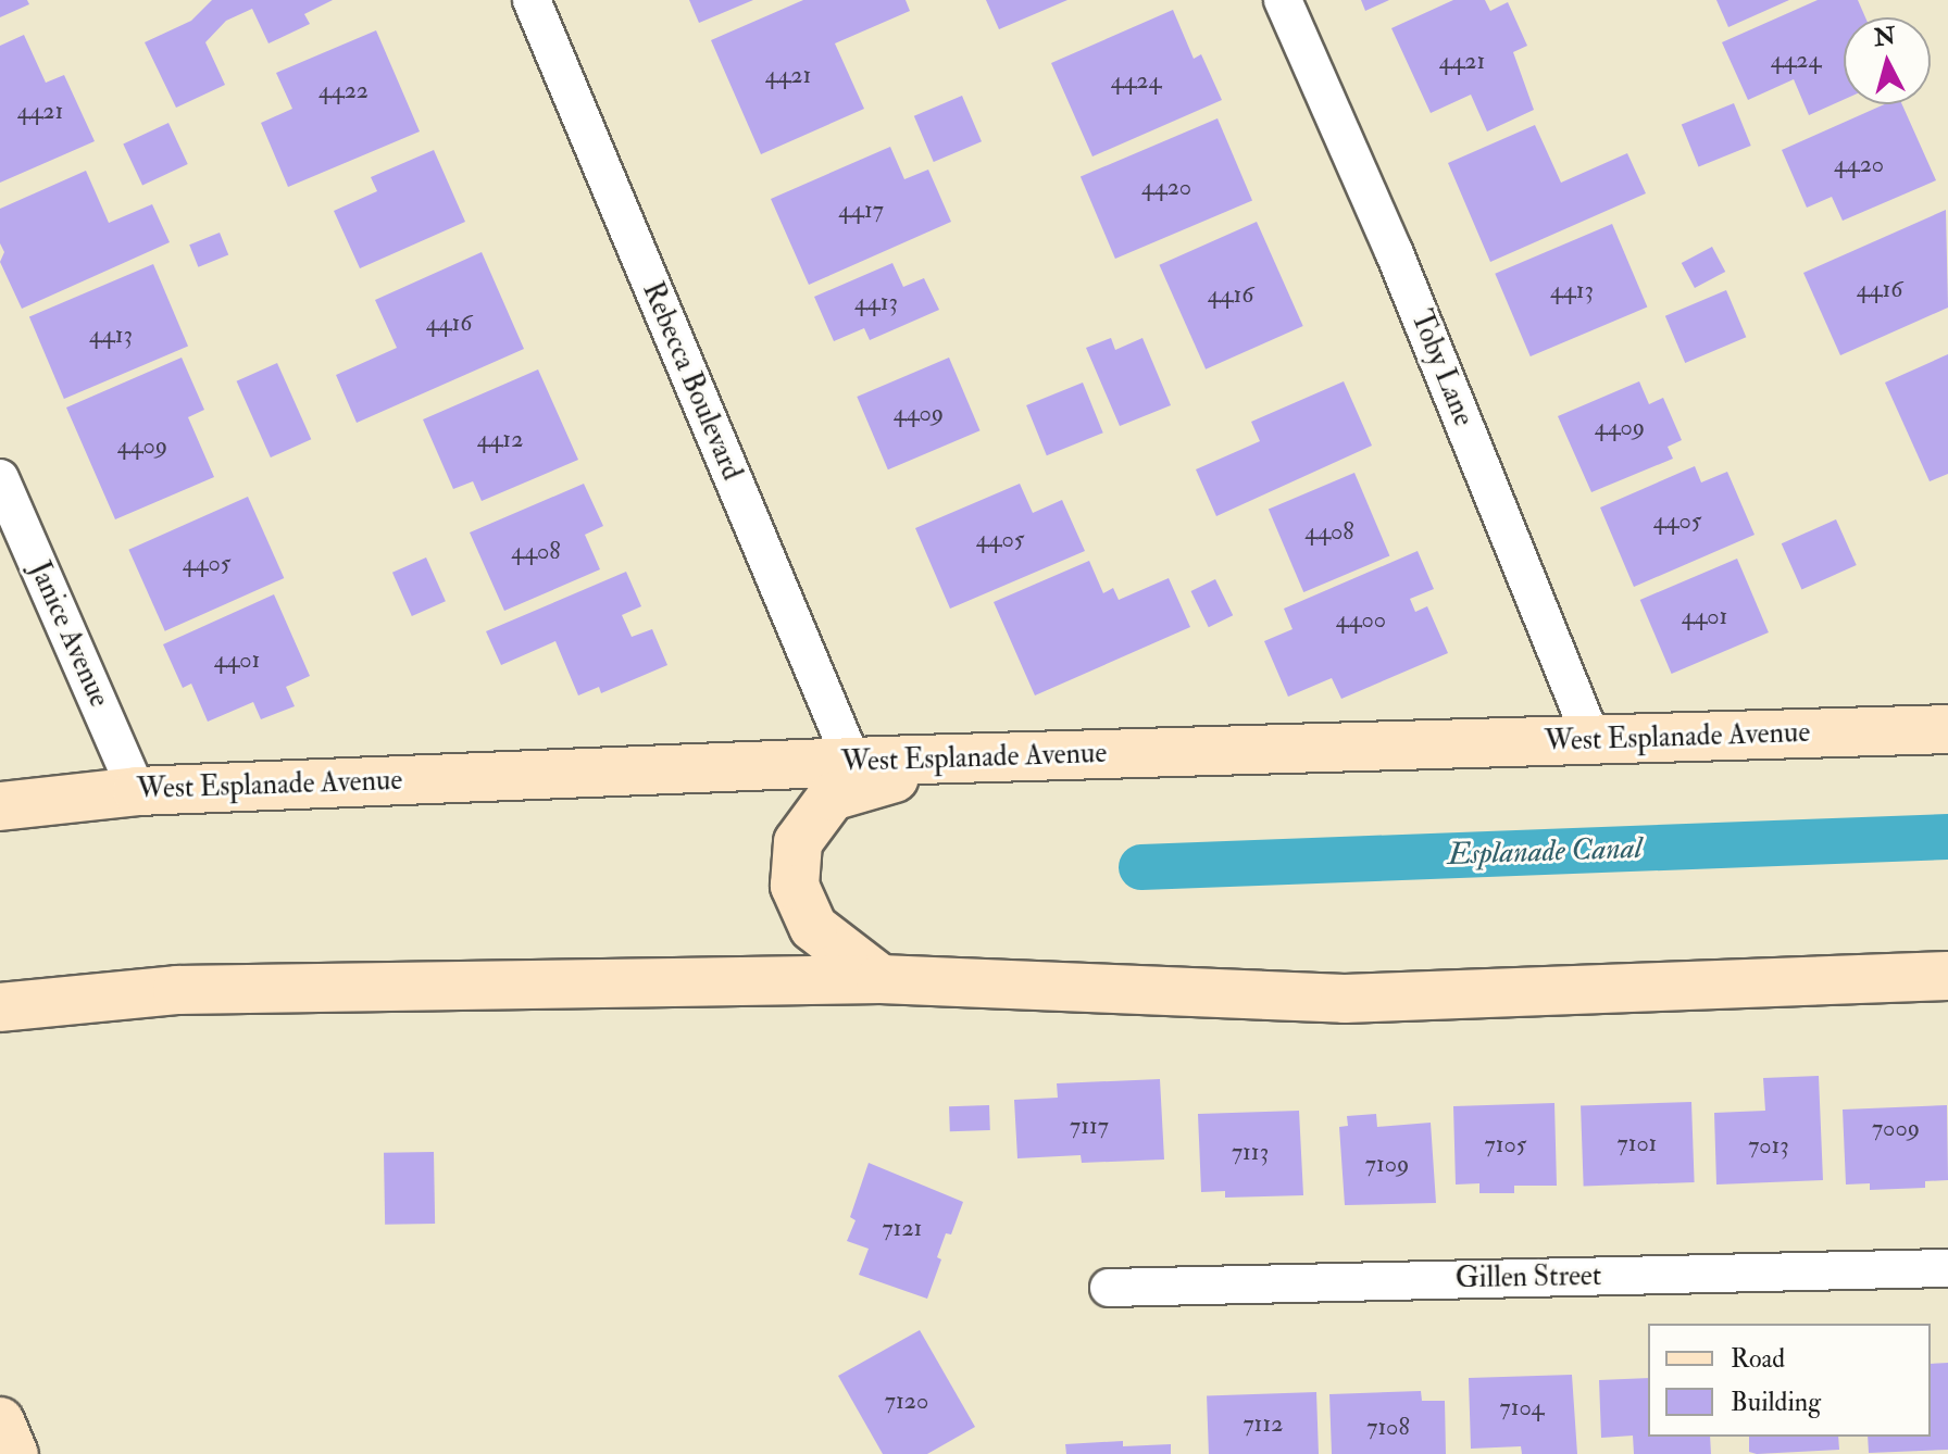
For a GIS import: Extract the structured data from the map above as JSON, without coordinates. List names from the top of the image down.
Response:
{
  "streets": {
    "main road": ["West Esplanade Avenue"],
    "street": [
      "Toby Lane",
      "Rebecca Boulevard",
      "Janice Avenue",
      "Gillen Street"
    ]
  },
  "crossings": [
    ["Toby Lane", "West Esplanade Avenue"],
    ["Rebecca Boulevard", "West Esplanade Avenue"],
    ["Janice Avenue", "West Esplanade Avenue"]
  ],
  "water": ["Esplanade Canal"],
  "house_numbers": [
    "4424",
    "4421",
    "4421",
    "4424",
    "4422",
    "4421",
    "4420",
    "4420",
    "4417",
    "4416",
    "4413",
    "4416",
    "4413",
    "4416",
    "4413",
    "4409",
    "4409",
    "4412",
    "4409",
    "4405",
    "4408",
    "4405",
    "4408",
    "4405",
    "4401",
    "4400",
    "4401",
    "7117",
    "7009",
    "7101",
    "7105",
    "7013",
    "7113",
    "7109",
    "7121",
    "7120",
    "7104",
    "7112",
    "7108"
  ],
  "legend": ["Road", "Building"],
  "north": "top"
}
